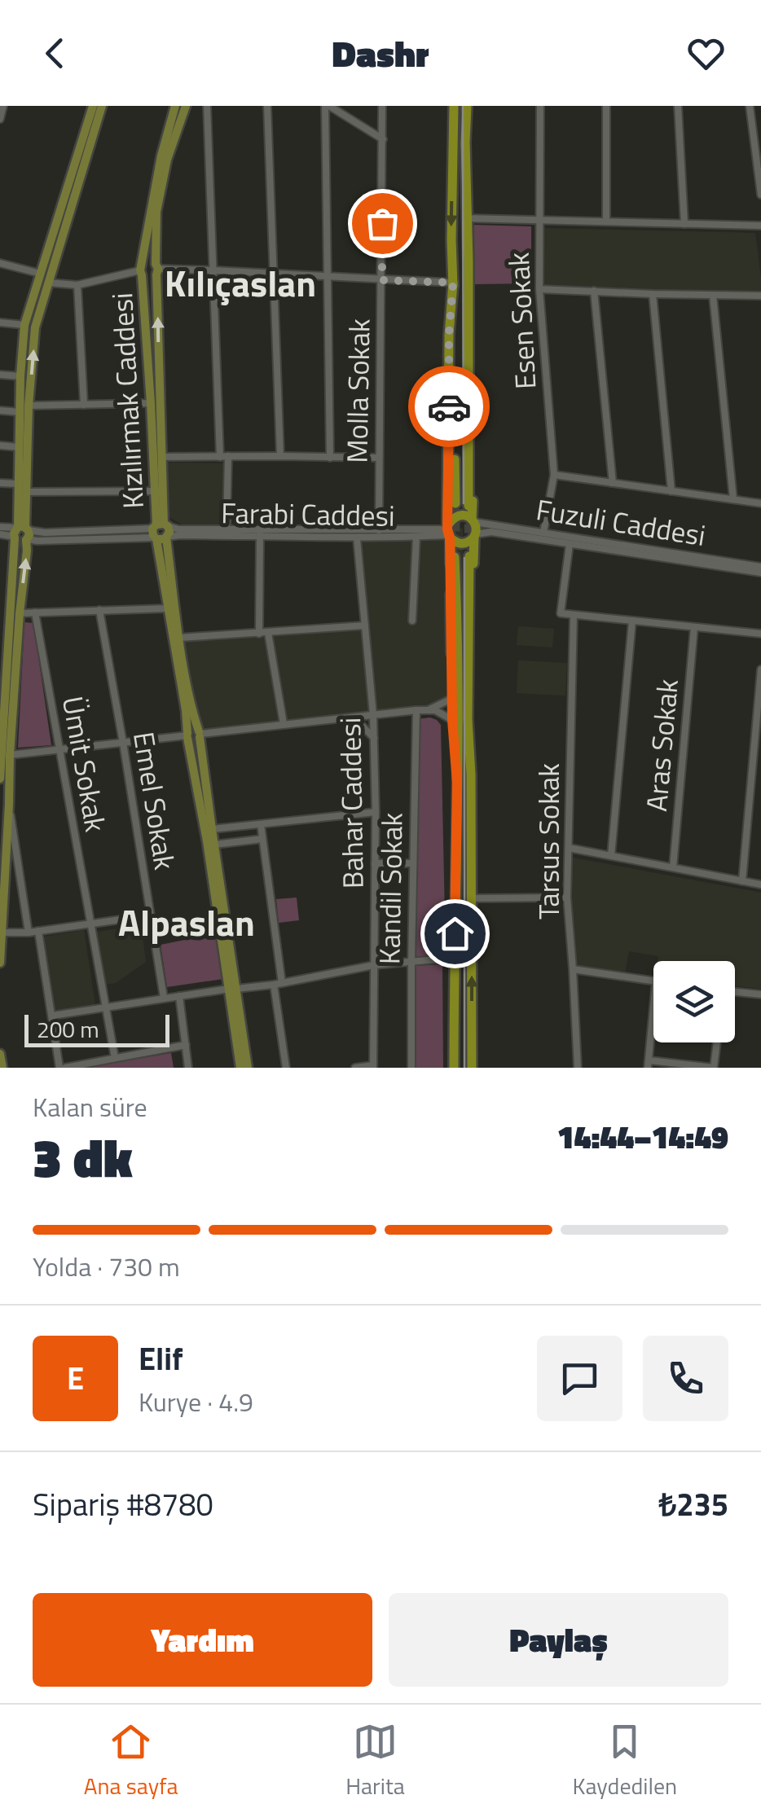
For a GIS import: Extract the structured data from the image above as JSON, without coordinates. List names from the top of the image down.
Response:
{
  "streets": {
    "main road": ["Kızılırmak Caddesi"],
    "street": [
      "Esen Sokak",
      "Molla Sokak",
      "Farabi Caddesi",
      "Fuzuli Caddesi",
      "Aras Sokak",
      "Ümit Sokak",
      "Emel Sokak",
      "Bahar Caddesi",
      "Tarsus Sokak",
      "Kandil Sokak"
    ]
  },
  "crossings": [
    ["Esen Sokak", "Fuzuli Caddesi"],
    ["Molla Sokak", "Farabi Caddesi"],
    ["Kızılırmak Caddesi", "Farabi Caddesi"],
    ["Farabi Caddesi", "Fuzuli Caddesi"],
    ["Farabi Caddesi", "Bahar Caddesi"],
    ["Fuzuli Caddesi", "Tarsus Sokak"]
  ],
  "districts": ["Kılıçaslan", "Alpaslan"],
  "scale_bar": "200 m",
  "page": {
    "header": "Dashr",
    "scale": "200 m",
    "heading": ["3 dk", "Kalan süre", "14:44–14:49"],
    "panel": [
      "Elif",
      "Kurye · 4.9",
      "Sipariş #8780",
      "₺235"
    ],
    "bar": "Yolda · 730 m",
    "round": "E",
    "buttons": ["Yardım", "Paylaş"],
    "tabs": ["Ana sayfa", "Harita", "Kaydedilen"]
  }
}
